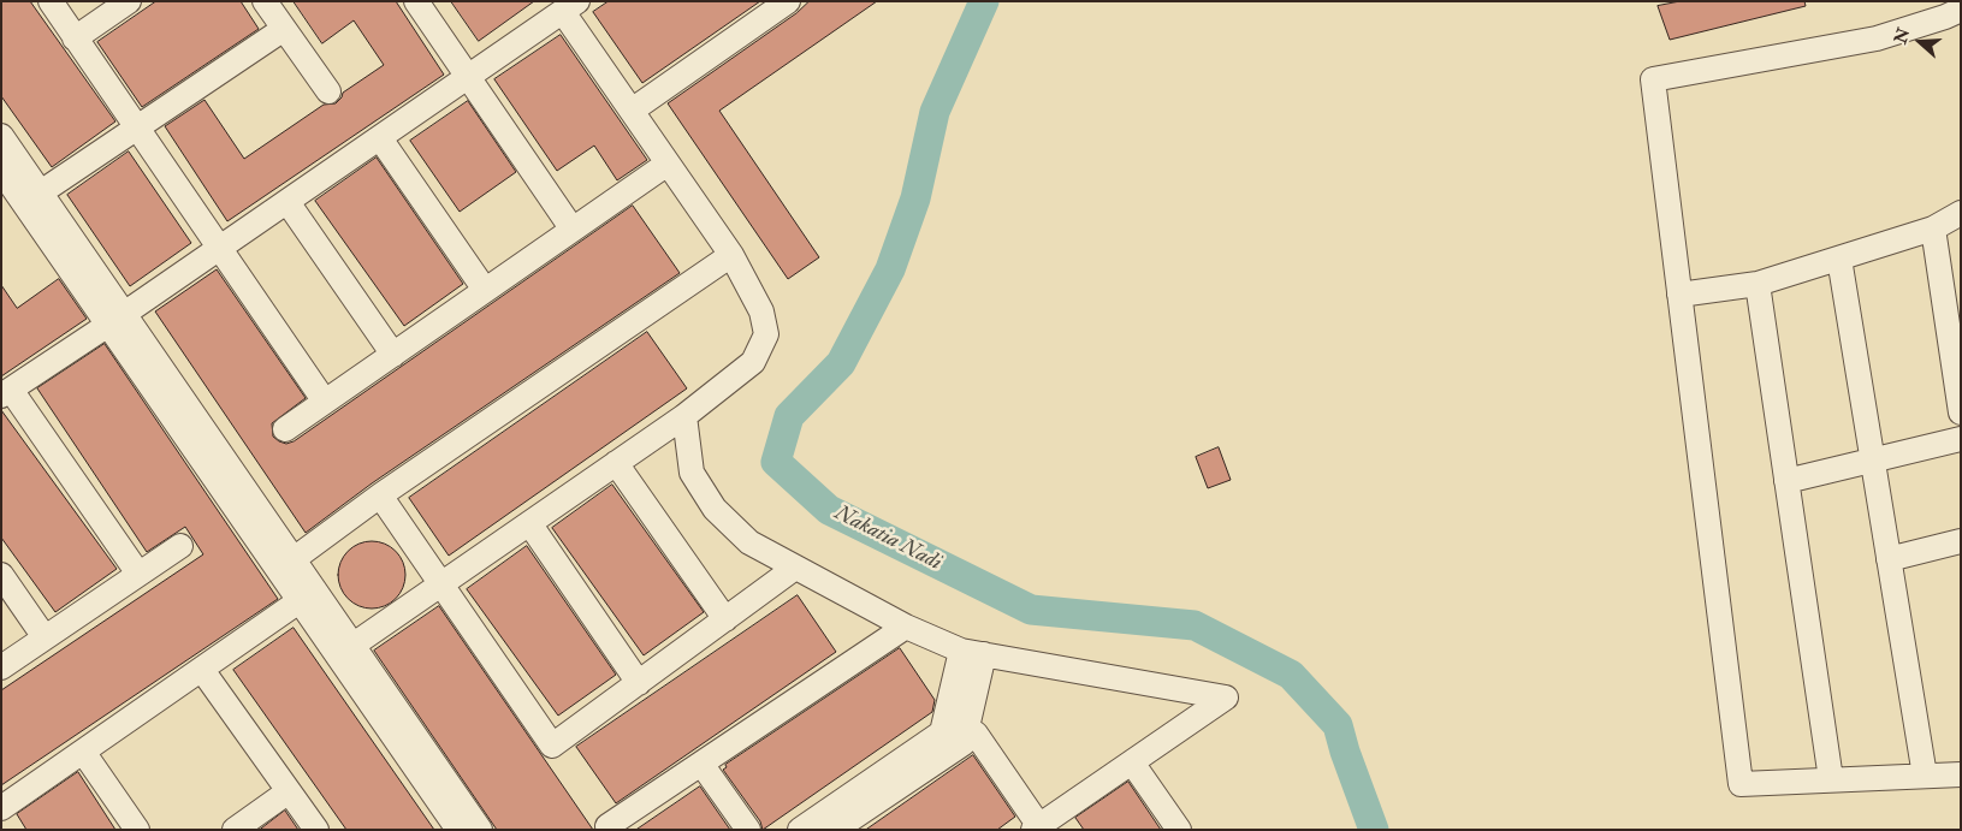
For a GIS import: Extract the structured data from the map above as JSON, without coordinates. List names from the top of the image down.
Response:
{
  "water": ["Nakatia Nadi"],
  "north": "left"
}
